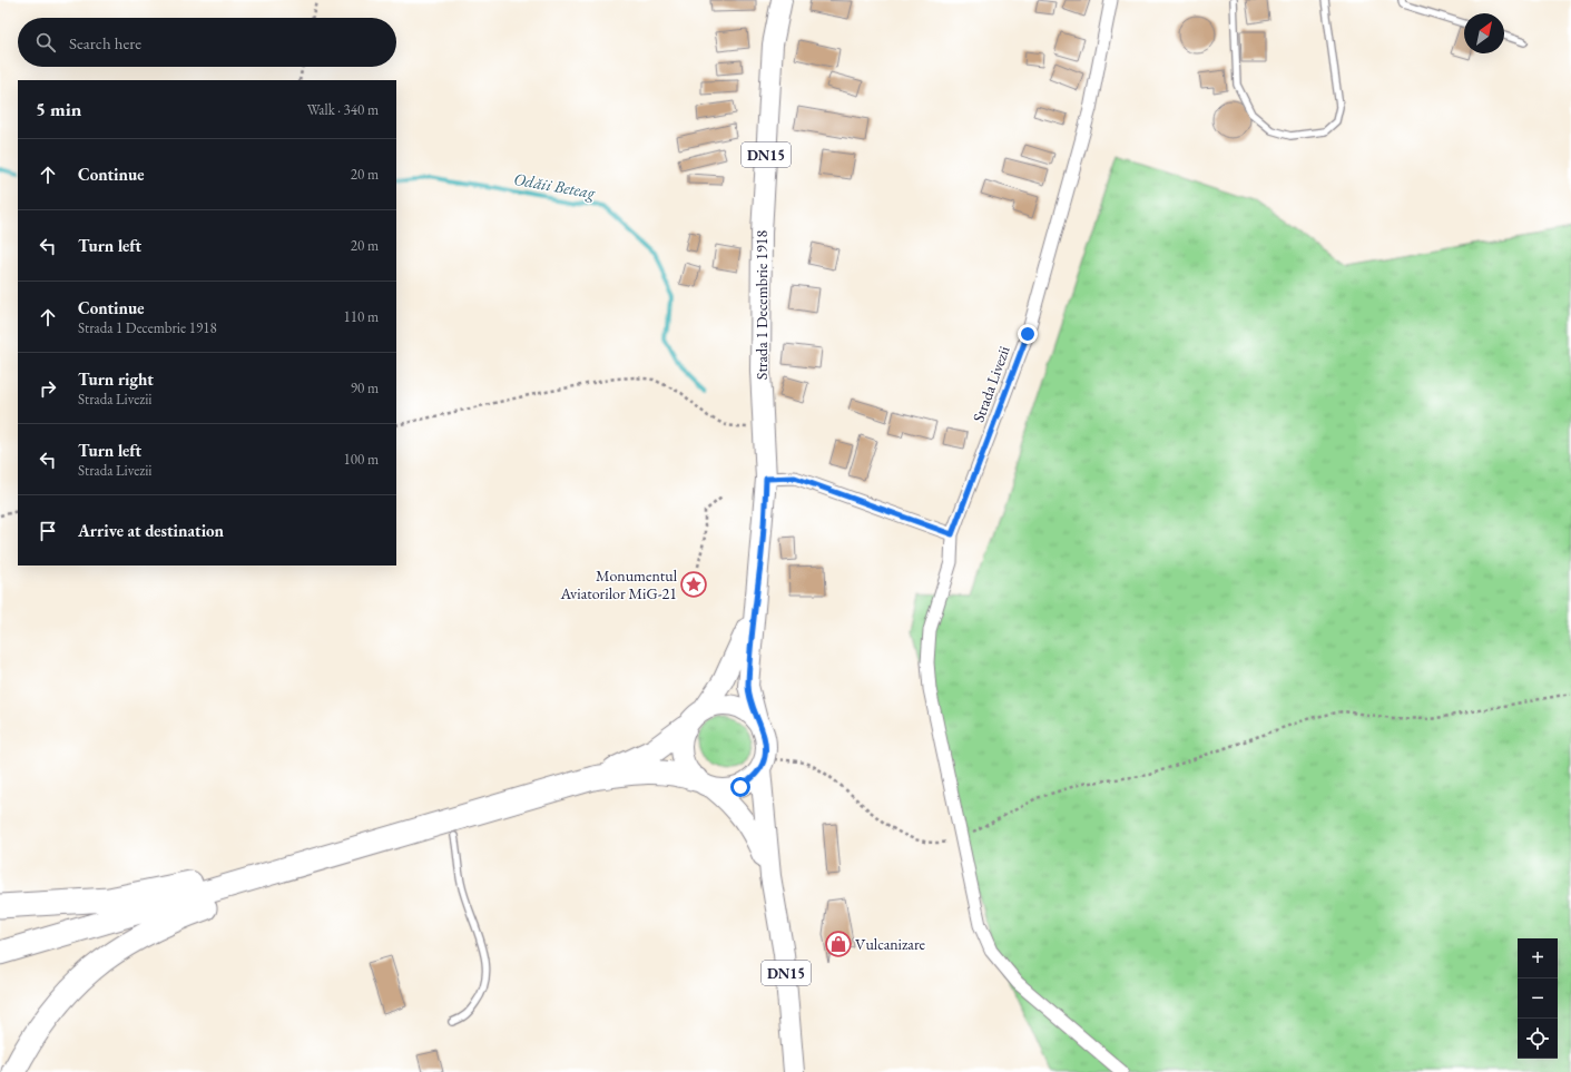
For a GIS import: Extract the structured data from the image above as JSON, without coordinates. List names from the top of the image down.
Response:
{
  "streets": {
    "main road": ["DN15", "Strada 1 Decembrie 1918"],
    "street": ["Strada Livezii"]
  },
  "crossings": [
    ["DN15", "Strada 1 Decembrie 1918"]
  ],
  "water": ["Odăii Beteag"],
  "places": {
    "place": ["Monumentul Aviatorilor MiG-21"],
    "shop": ["Vulcanizare"]
  },
  "north": "top right",
  "page": {
    "search": "Search here",
    "heading": ["5 min", "Walk · 340 m"],
    "list": [
      ["Continue", "20 m"],
      ["Turn left", "20 m"],
      ["Continue", "Strada 1 Decembrie 1918", "110 m"],
      ["Turn right", "Strada Livezii", "90 m"],
      ["Turn left", "Strada Livezii", "100 m"],
      "Arrive at destination"
    ],
    "map_buttons": ["+", "−"]
  }
}
